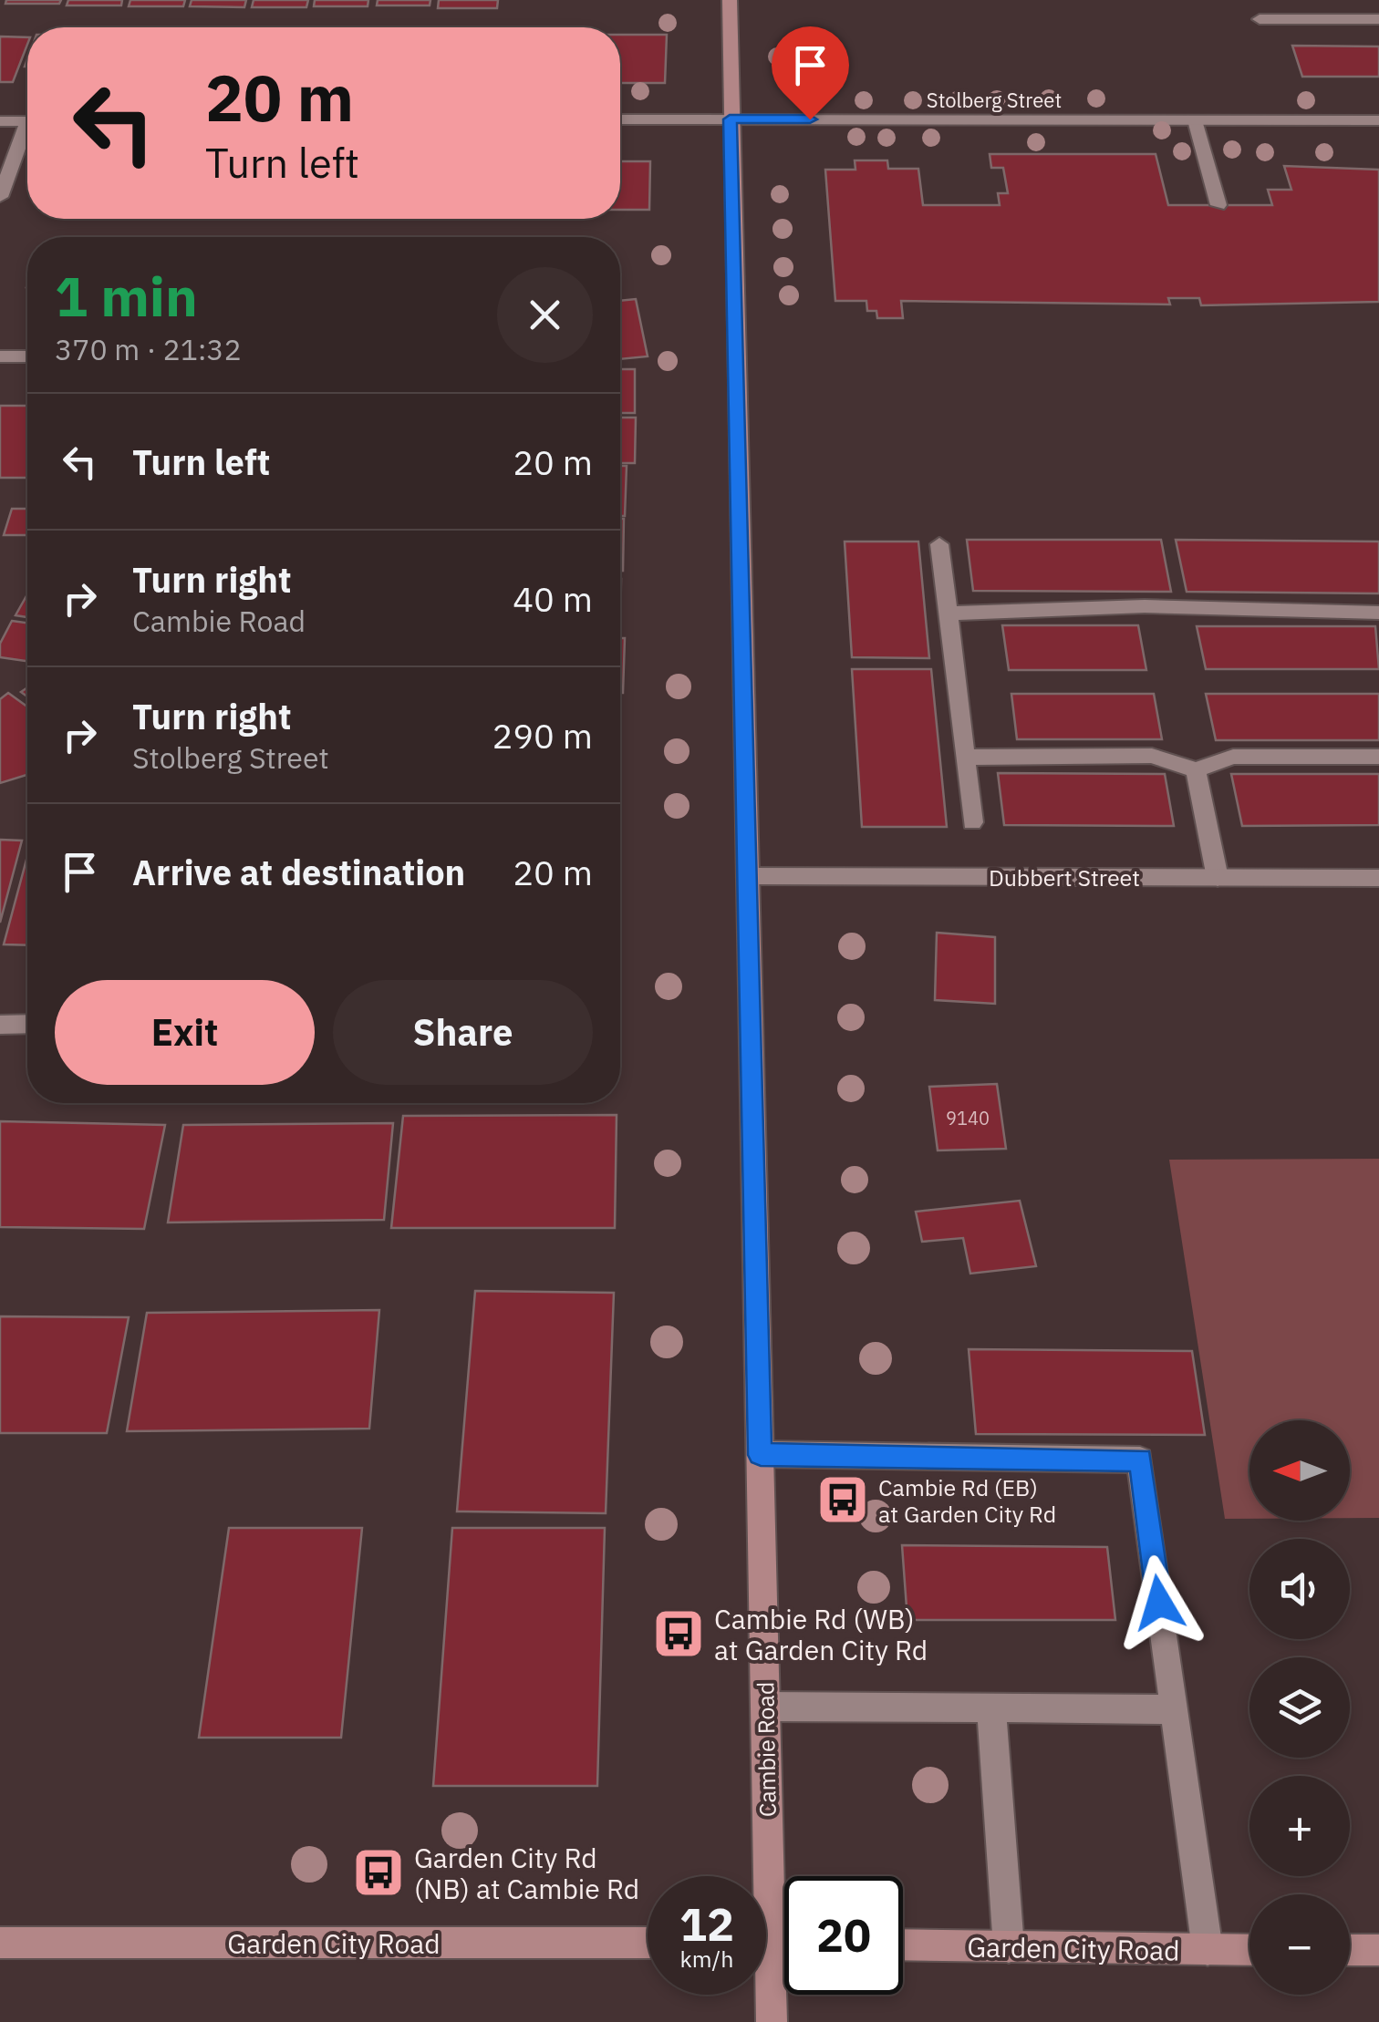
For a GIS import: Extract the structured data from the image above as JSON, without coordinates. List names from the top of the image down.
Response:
{
  "streets": {
    "main road": ["Cambie Road", "Garden City Road"],
    "street": ["Stolberg Street", "Dubbert Street"]
  },
  "crossings": [
    ["Stolberg Street", "Cambie Road"],
    ["Dubbert Street", "Cambie Road"]
  ],
  "places": {
    "bus stop": ["Cambie Rd (EB) at Garden City Rd", "Cambie Rd (WB) at Garden City Rd", "Garden City Rd (NB) at Cambie Rd"]
  },
  "house_numbers": ["9140"],
  "north": "left",
  "page": {
    "turn": ["20 m", "Turn left"],
    "heading": ["1 min", "370 m · 21:32"],
    "list": [
      {
        "name": "Turn left",
        "value": "20 m"
      },
      {
        "name": "Turn right",
        "note": "Cambie Road",
        "value": "40 m"
      },
      {
        "name": "Turn right",
        "note": "Stolberg Street",
        "value": "290 m"
      },
      {
        "name": "Arrive at destination",
        "value": "20 m"
      }
    ],
    "buttons": ["Exit", "Share"],
    "map_buttons": ["+", "−"],
    "speed": "12 km/h",
    "limit": "20"
  }
}
